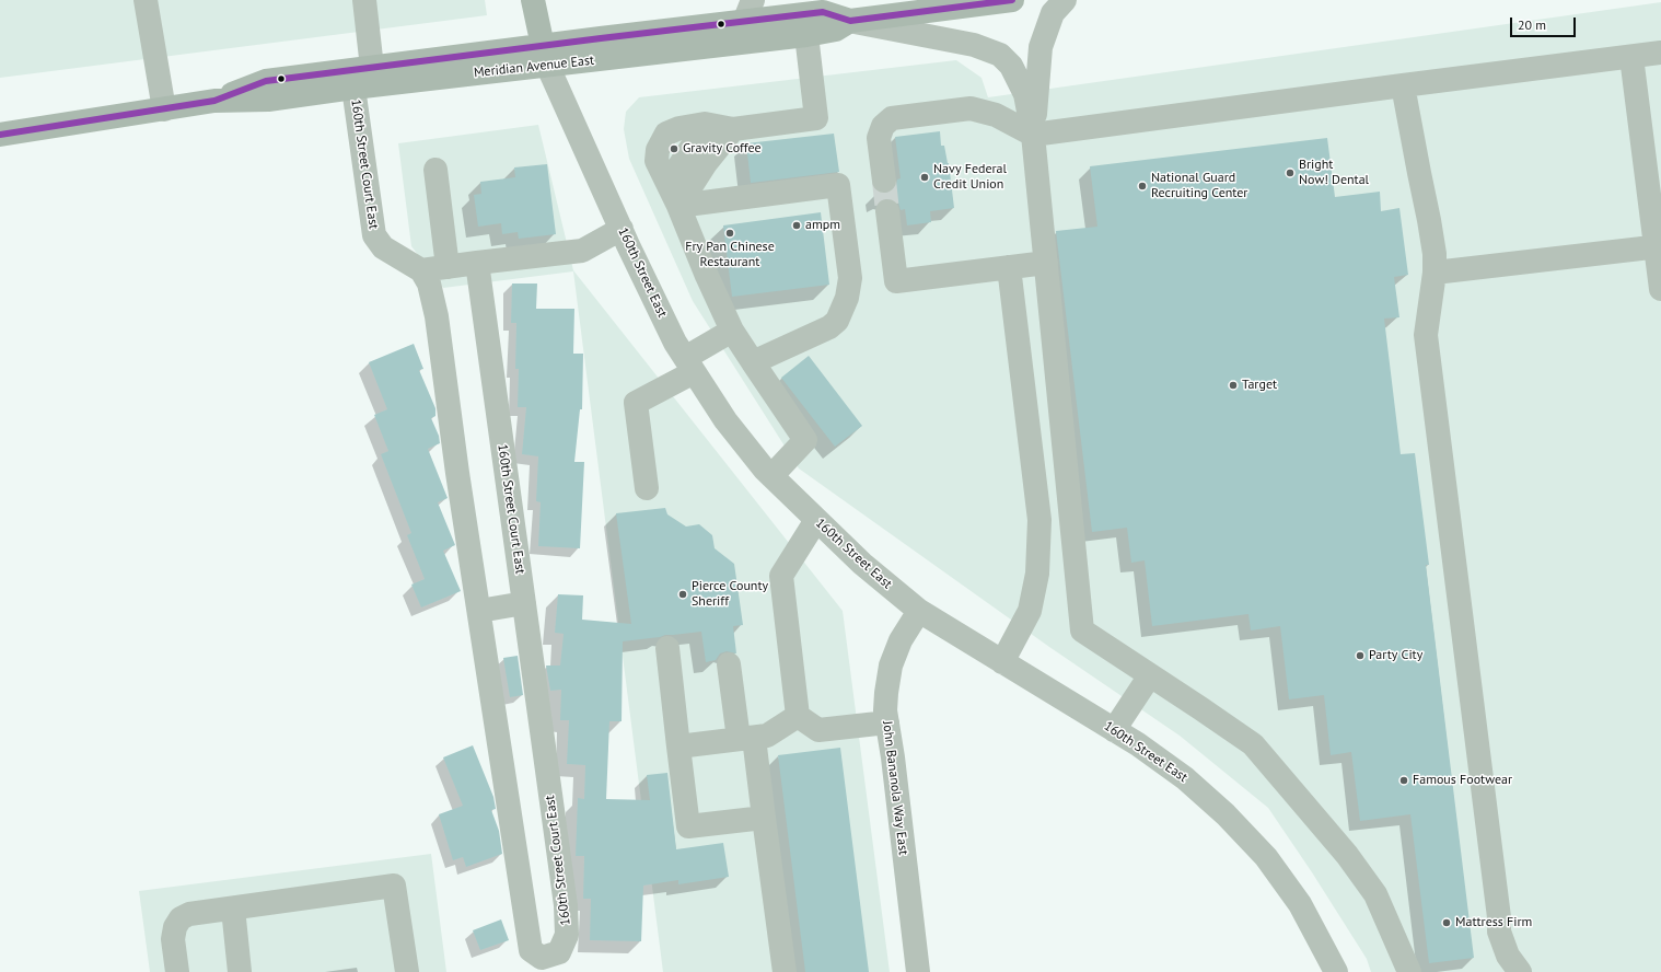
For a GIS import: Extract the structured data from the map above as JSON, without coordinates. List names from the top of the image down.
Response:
{
  "streets": {
    "main road": ["Meridian Avenue East", "160th Street East"],
    "street": ["160th Street Court East", "John Bananola Way East"]
  },
  "crossings": [
    ["Meridian Avenue East", "160th Street Court East"],
    ["Meridian Avenue East", "160th Street East"],
    ["160th Street East", "John Bananola Way East"]
  ],
  "places": [
    "Gravity Coffee",
    "Bright Now! Dental",
    "Navy Federal Credit Union",
    "National Guard Recruiting Center",
    "ampm",
    "Fry Pan Chinese Restaurant",
    "Target",
    "Pierce County Sheriff",
    "Party City",
    "Famous Footwear",
    "Mattress Firm"
  ],
  "scale_bar": "20 m"
}
